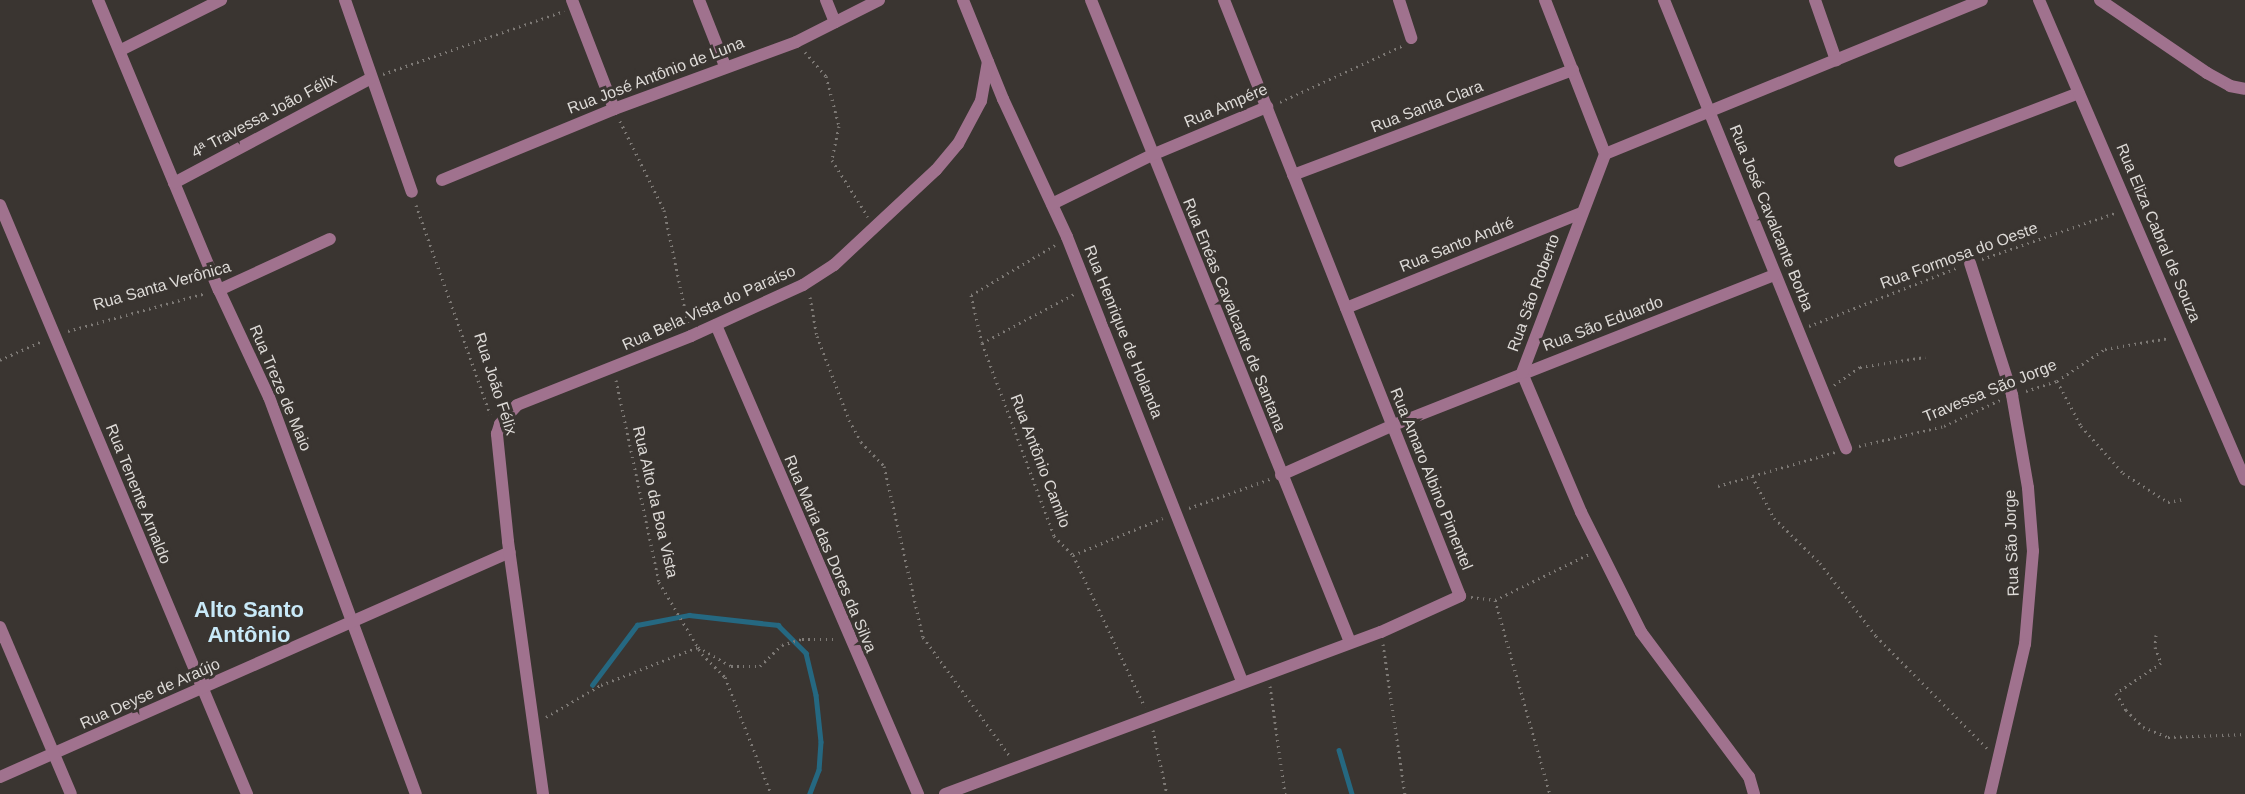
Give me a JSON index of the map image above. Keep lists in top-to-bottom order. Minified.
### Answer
{"streets":{"street":["Rua José Antônio de Luna","Rua Ampére","Rua Santa Clara","4ª Travessa João Félix","Rua José Cavalcante Borba","Rua Eliza Cabral de Souza","Rua Santo André","Rua Santa Verônica","Rua São Roberto","Rua Bela Vista do Paraíso","Rua Enéas Cavalcante de Santana","Rua São Eduardo","Rua Henrique de Holanda","Rua João Félix","Rua Treze de Maio","Rua Amaro Albino Pimentel","Rua Tenente Arnaldo","Rua São Jorge","Rua Maria das Dores da Silva","Rua Deyse de Araújo"],"path":["Rua Formosa do Oeste","Travessa São Jorge","Rua Antônio Camilo","Rua Alto da Boa Vista"]},"crossings":[["Rua Ampére","Rua Enéas Cavalcante de Santana"],["Rua Ampére","Rua Henrique de Holanda"],["Rua Ampére","Rua Amaro Albino Pimentel"],["Rua Santa Clara","Rua Amaro Albino Pimentel"],["4ª Travessa João Félix","Rua Treze de Maio"],["Rua José Cavalcante Borba","Rua Formosa do Oeste"],["Rua José Cavalcante Borba","Rua São Eduardo"],["Rua José Cavalcante Borba","Travessa São Jorge"],["Rua Eliza Cabral de Souza","Rua Formosa do Oeste"],["Rua Santo André","Rua São Roberto"],["Rua Santo André","Rua Amaro Albino Pimentel"],["Rua Formosa do Oeste","Rua São Jorge"],["Rua Santa Verônica","Rua Treze de Maio"],["Rua Santa Verônica","Rua Tenente Arnaldo"],["Rua São Roberto","Rua São Eduardo"],["Rua Bela Vista do Paraíso","Rua Henrique de Holanda"],["Rua Bela Vista do Paraíso","Rua João Félix"],["Rua Bela Vista do Paraíso","Rua Alto da Boa Vista"],["Rua Bela Vista do Paraíso","Rua Maria das Dores da Silva"],["Rua Enéas Cavalcante de Santana","Rua São Eduardo"],["Rua Enéas Cavalcante de Santana","Rua Amaro Albino Pimentel"],["Rua São Eduardo","Rua Amaro Albino Pimentel"],["Rua Henrique de Holanda","Rua Antônio Camilo"],["Rua Henrique de Holanda","Rua Amaro Albino Pimentel"],["Rua João Félix","Rua Deyse de Araújo"],["Rua Treze de Maio","Rua Deyse de Araújo"],["Travessa São Jorge","Rua São Jorge"],["Rua Antônio Camilo","Rua Amaro Albino Pimentel"],["Rua Tenente Arnaldo","Rua Deyse de Araújo"]],"districts":["Alto Santo Antônio"]}
